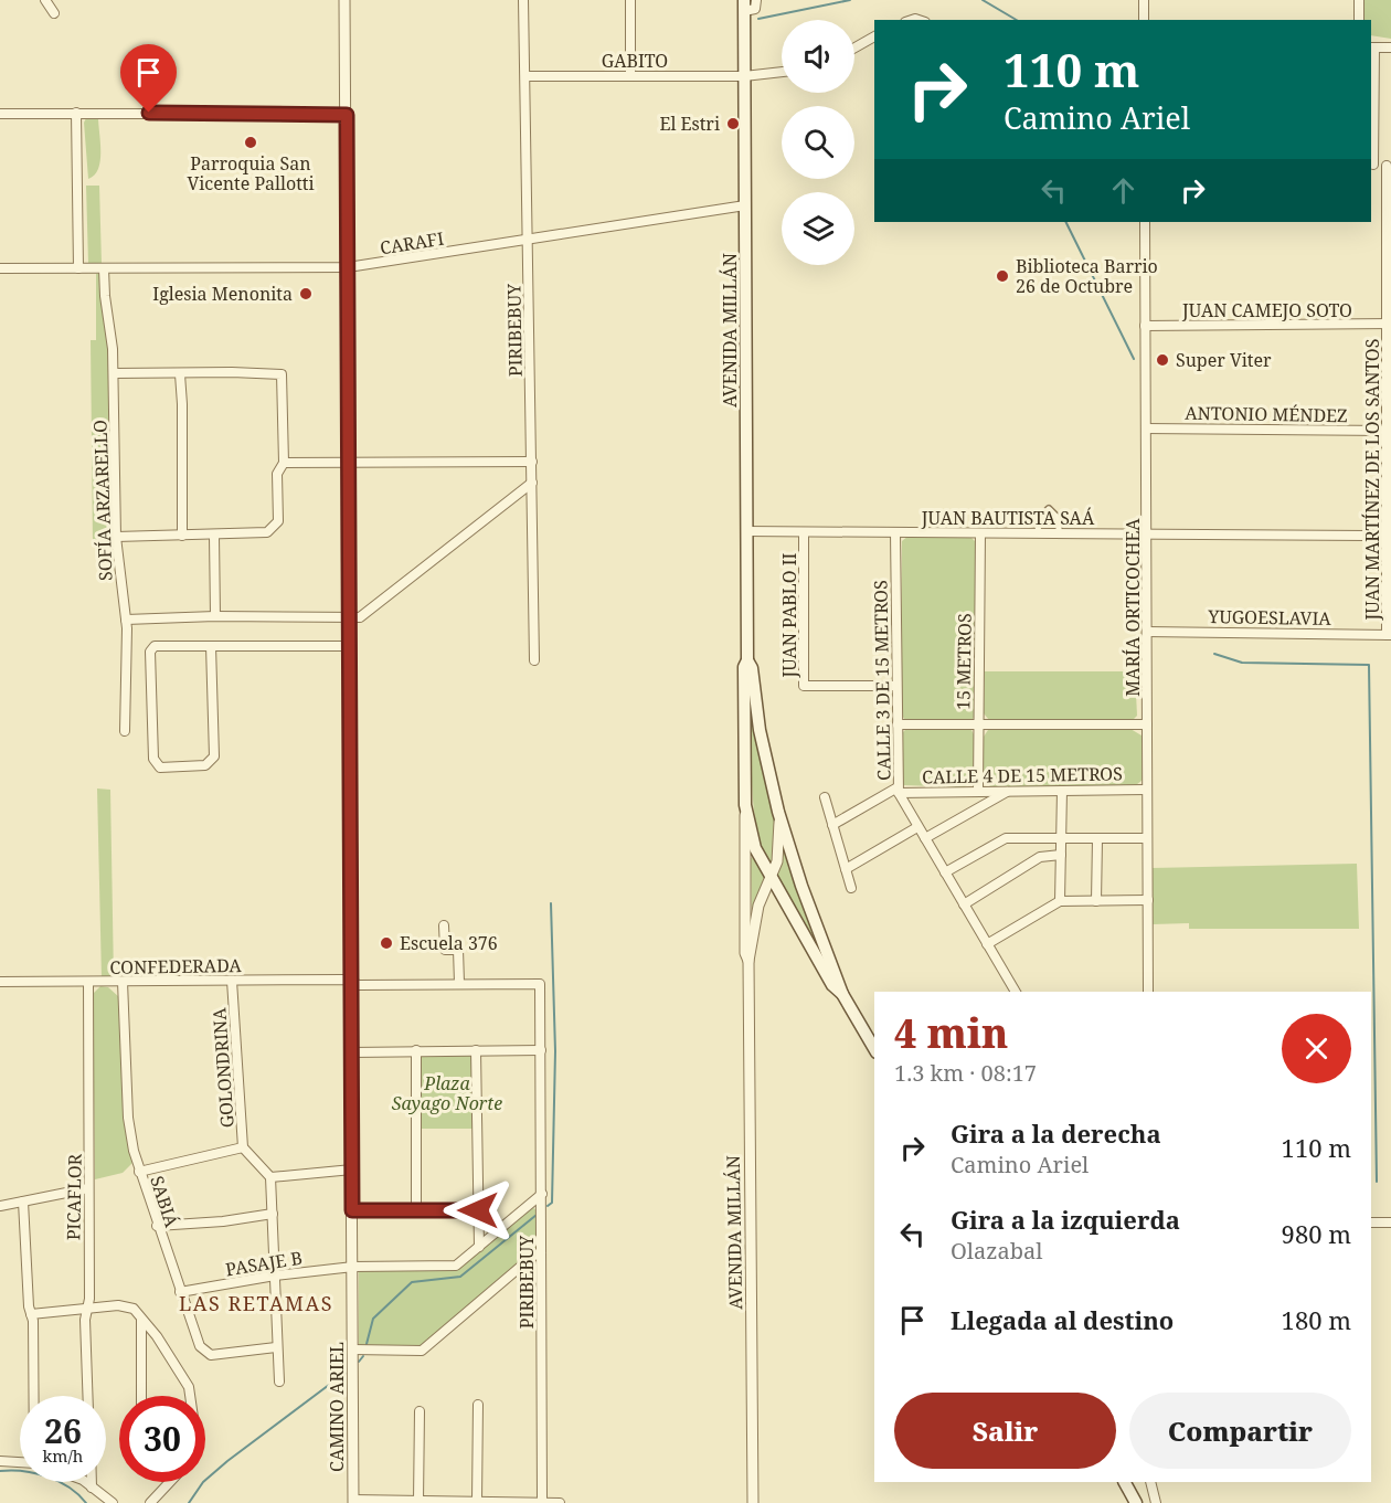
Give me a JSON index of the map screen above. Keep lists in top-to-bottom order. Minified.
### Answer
{"streets":{"main road":["AVENIDA MILLÁN"],"street":["GABITO","CARAFI","JUAN CAMEJO SOTO","PIRIBEBUY","ANTONIO MÉNDEZ","JUAN MARTÍNEZ DE LOS SANTOS","SOFÍA ARZARELLO","JUAN BAUTISTA SAÁ","MARÍA ORTICOCHEA","JUAN PABLO II","YUGOESLAVIA","15 METROS","CALLE 3 DE 15 METROS","CALLE 4 DE 15 METROS","CONFEDERADA","GOLONDRINA","PICAFLOR","SABIÁ","PASAJE B","CAMINO ARIEL"]},"crossings":[["GABITO","PIRIBEBUY"],["GABITO","AVENIDA MILLÁN"],["CARAFI","PIRIBEBUY"],["CARAFI","AVENIDA MILLÁN"],["CARAFI","SOFÍA ARZARELLO"],["CARAFI","CAMINO ARIEL"],["JUAN CAMEJO SOTO","JUAN MARTÍNEZ DE LOS SANTOS"],["JUAN CAMEJO SOTO","MARÍA ORTICOCHEA"],["PIRIBEBUY","CONFEDERADA"],["PIRIBEBUY","PASAJE B"],["AVENIDA MILLÁN","JUAN BAUTISTA SAÁ"],["ANTONIO MÉNDEZ","JUAN MARTÍNEZ DE LOS SANTOS"],["ANTONIO MÉNDEZ","MARÍA ORTICOCHEA"],["JUAN MARTÍNEZ DE LOS SANTOS","JUAN BAUTISTA SAÁ"],["JUAN MARTÍNEZ DE LOS SANTOS","YUGOESLAVIA"],["JUAN BAUTISTA SAÁ","MARÍA ORTICOCHEA"],["JUAN BAUTISTA SAÁ","JUAN PABLO II"],["JUAN BAUTISTA SAÁ","15 METROS"],["JUAN BAUTISTA SAÁ","CALLE 3 DE 15 METROS"],["MARÍA ORTICOCHEA","YUGOESLAVIA"],["MARÍA ORTICOCHEA","CALLE 4 DE 15 METROS"],["JUAN PABLO II","CALLE 3 DE 15 METROS"],["15 METROS","CALLE 4 DE 15 METROS"],["CALLE 3 DE 15 METROS","CALLE 4 DE 15 METROS"],["CONFEDERADA","GOLONDRINA"],["CONFEDERADA","PICAFLOR"],["CONFEDERADA","SABIÁ"],["CONFEDERADA","CAMINO ARIEL"],["SABIÁ","PASAJE B"],["PASAJE B","CAMINO ARIEL"]],"districts":["LAS RETAMAS"],"parks":["Plaza Sayago Norte"],"places":["El Estri","Parroquia San Vicente Pallotti","Biblioteca Barrio 26 de Octubre","Iglesia Menonita","Super Viter","Escuela 376"],"page":{"turn":["110 m","Camino Ariel"],"heading":["4 min","1.3 km · 08:17"],"list":[{"name":"Gira a la derecha","note":"Camino Ariel","value":"110 m"},{"name":"Gira a la izquierda","note":"Olazabal","value":"980 m"},{"name":"Llegada al destino","value":"180 m"}],"buttons":["Salir","Compartir"],"speed":"26 km/h","limit":"30"}}
